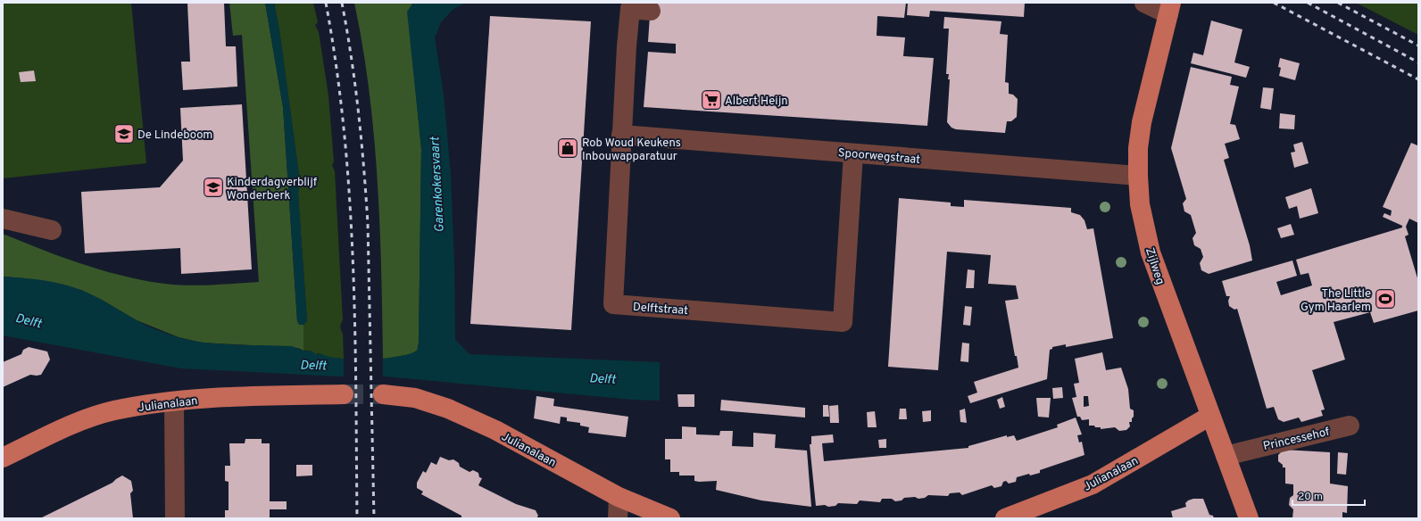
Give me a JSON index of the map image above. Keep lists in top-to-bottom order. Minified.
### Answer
{"streets":{"main road":["Zijlweg","Julianalaan"],"street":["Spoorwegstraat","Delftstraat","Princessehof"]},"crossings":[["Spoorwegstraat","Zijlweg"],["Spoorwegstraat","Delftstraat"],["Zijlweg","Julianalaan"],["Zijlweg","Princessehof"]],"water":["Garenkokersvaart","Delft"],"places":{"supermarket":["Albert Heijn"],"school or university":["De Lindeboom","Kinderdagverblijf Wonderberk"],"shop":["Rob Woud Keukens Inbouwapparatuur"],"sports":["The Little Gym Haarlem"]},"scale_bar":"20 m"}
